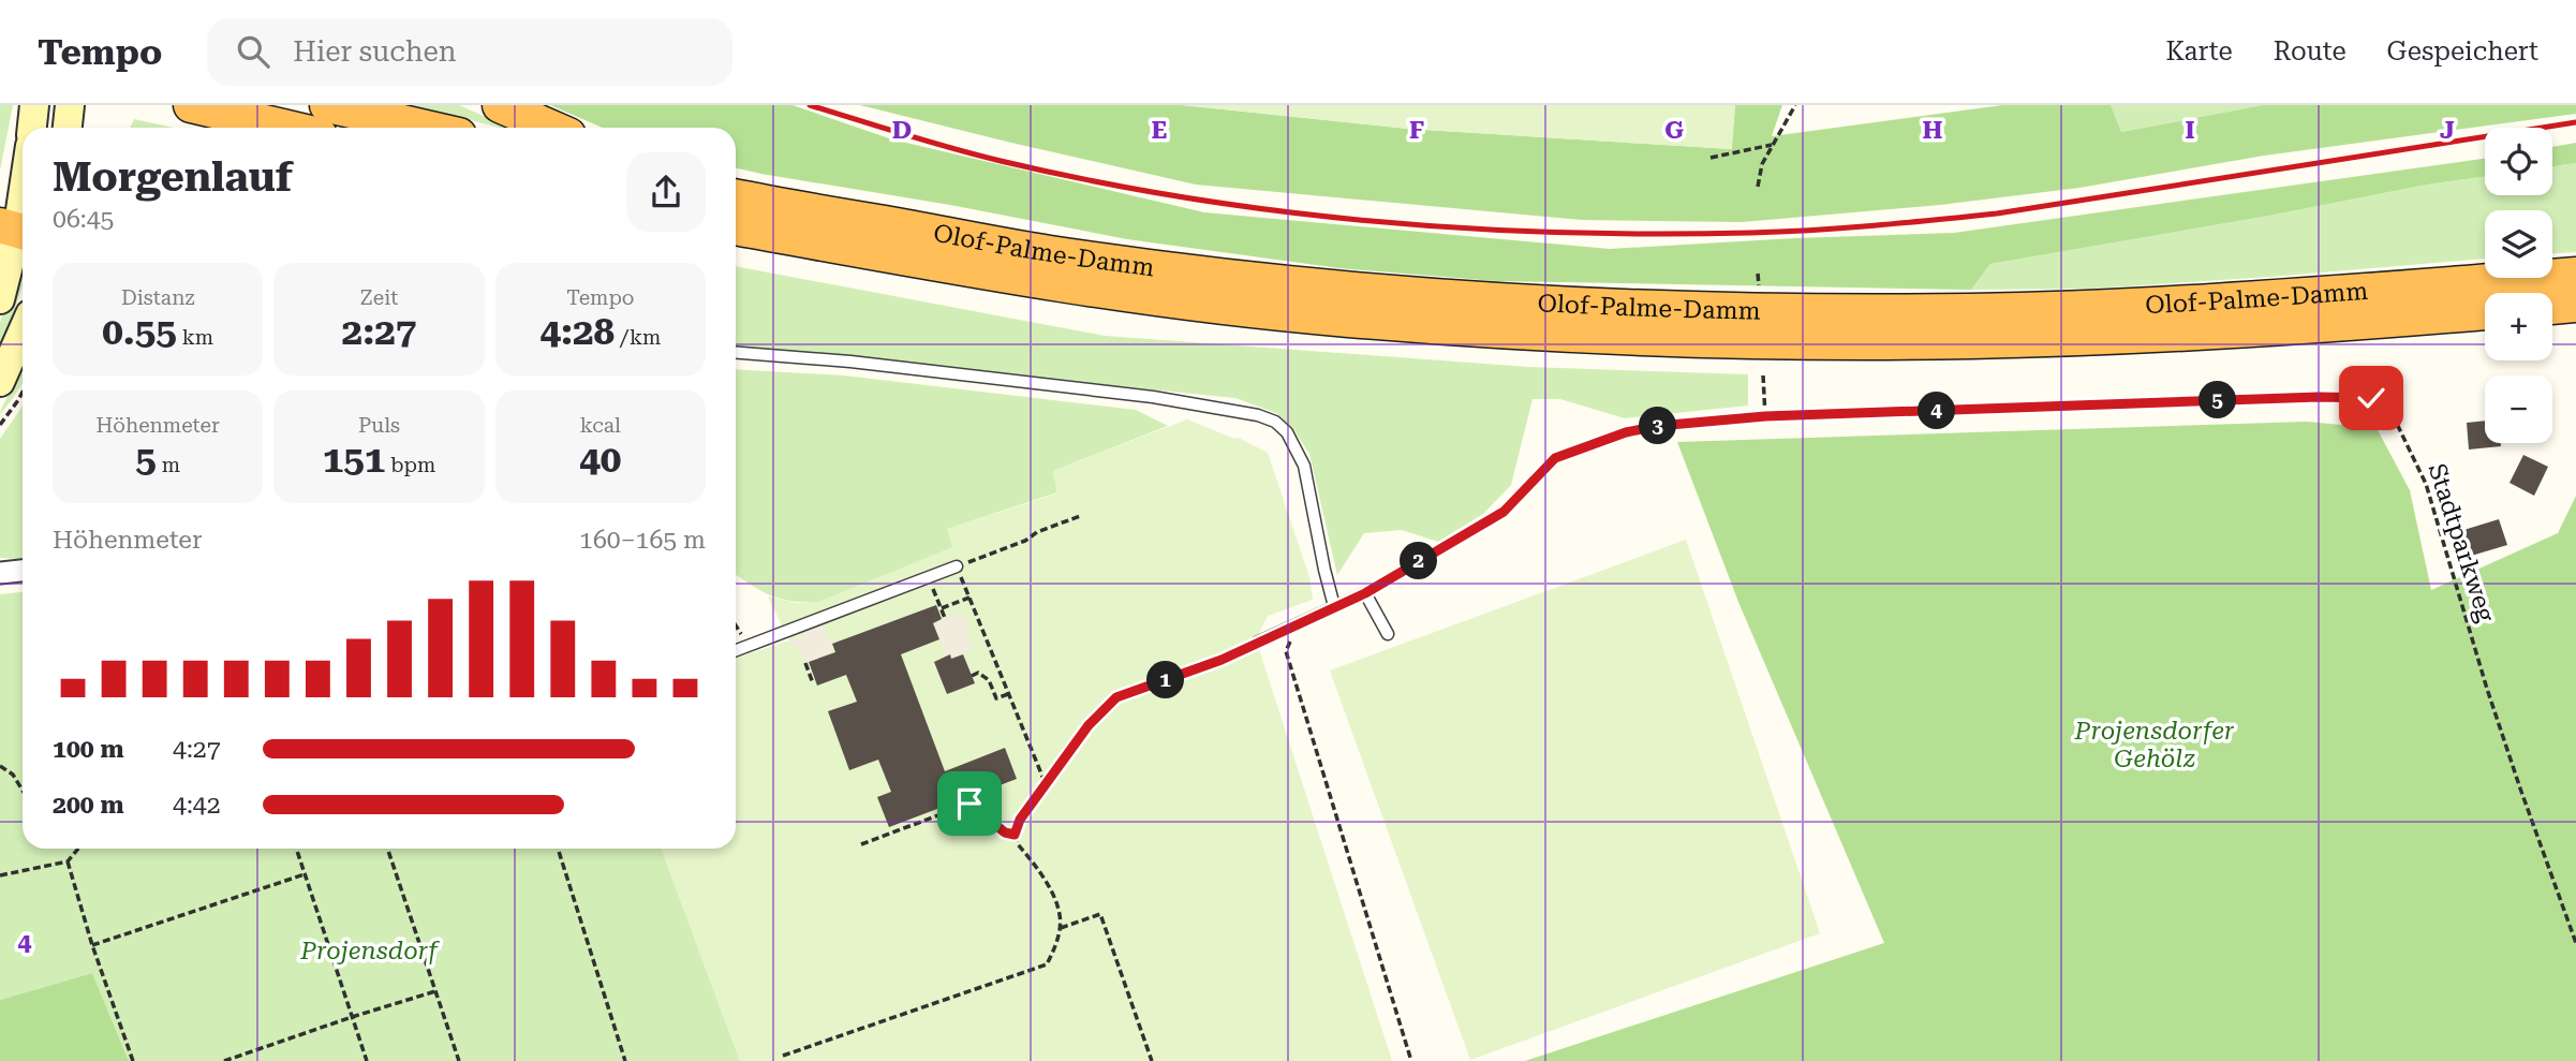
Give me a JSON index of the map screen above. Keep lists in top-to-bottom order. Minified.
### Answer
{"streets":{"highway":["Olof-Palme-Damm"],"path":["Stadtparkweg"]},"parks":["Projensdorfer Gehölz","Projensdorf"],"page":{"header":"Tempo","search":"Hier suchen","nav":["Karte","Route","Gespeichert"],"map_buttons":["+","−"],"heading":["Morgenlauf","06:45"],"stats":[["Distanz","0.55 km"],["Zeit","2:27"],["Tempo","4:28 /km"],["Höhenmeter","5 m"],["Puls","151 bpm"],["kcal","40"]],"pins":["5","4","3","2","1"],"chart":["Höhenmeter","160–165 m"],"list":[{"name":"100 m","note":"4:27"},{"name":"200 m","note":"4:42"}]},"grid":{"columns":["D","E","F","G","H","I","J"],"rows":["4"]}}
